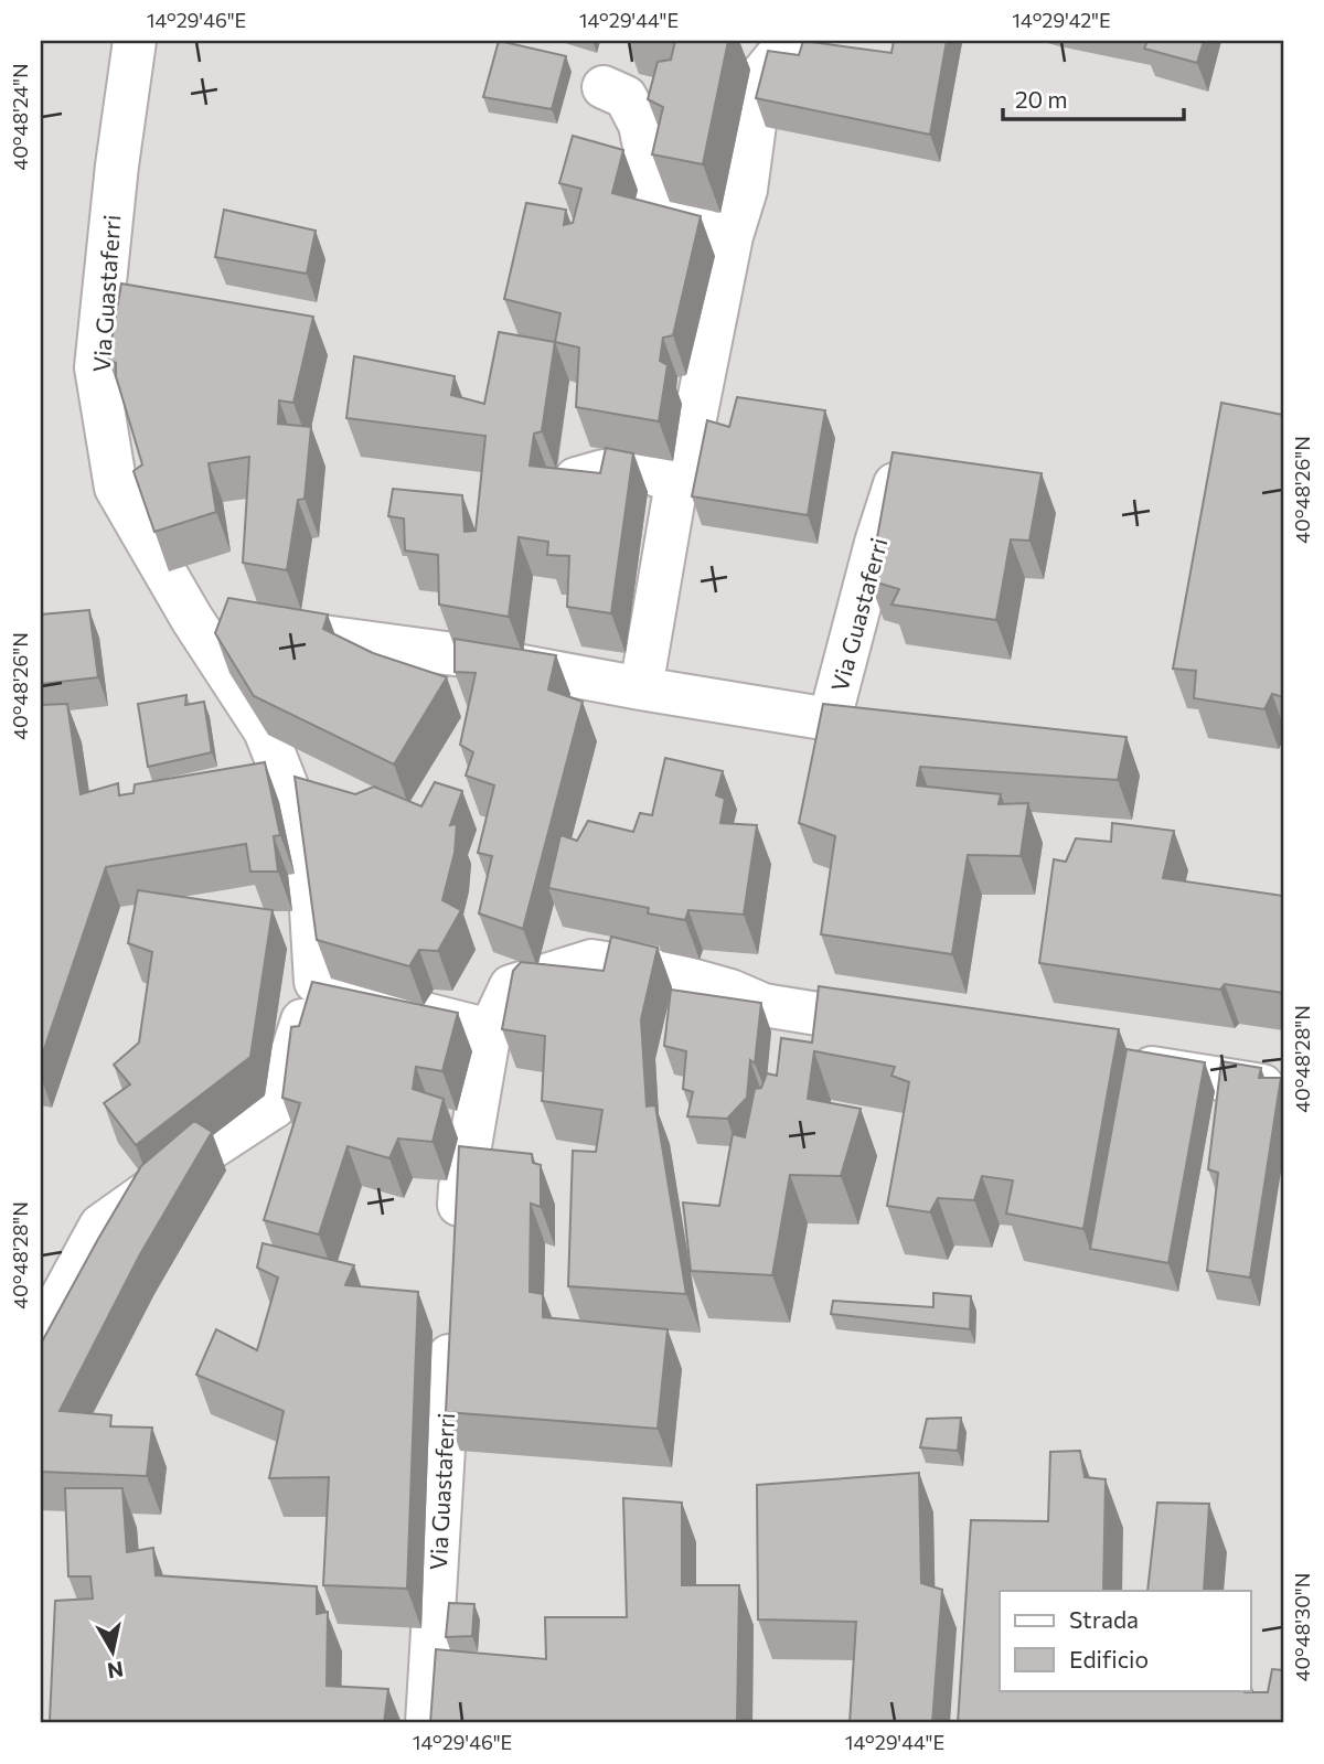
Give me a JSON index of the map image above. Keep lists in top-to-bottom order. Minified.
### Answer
{"streets":{"street":["Via Guastaferri"]},"legend":["Strada","Edificio"],"scale_bar":"20 m","north":"bottom","coordinates":["14°29'46\"E","14°29'44\"E","14°29'42\"E","40°48'24\"N","40°48'26\"N","40°48'28\"N","40°48'30\"N"]}
